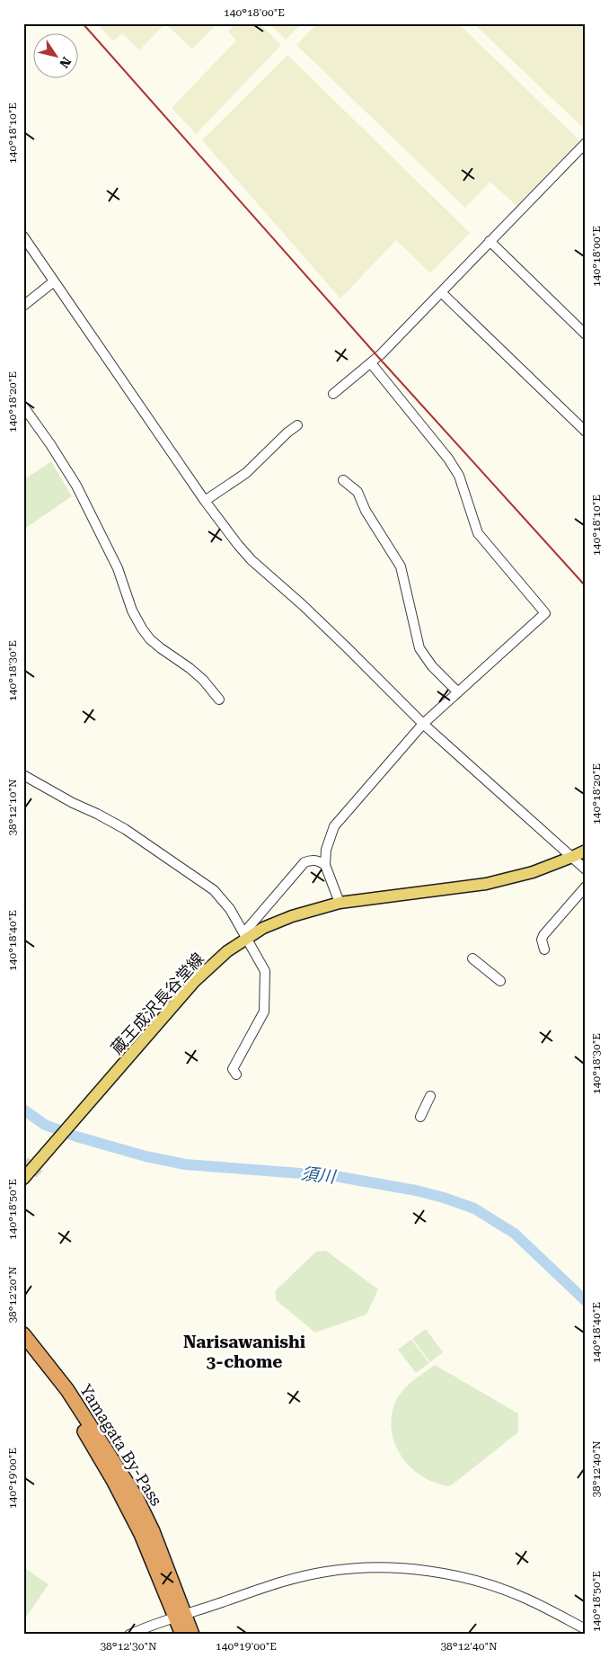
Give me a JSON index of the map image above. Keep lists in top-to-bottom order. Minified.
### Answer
{"streets":{"highway":["Yamagata By-Pass"],"main road":["蔵王成沢長谷堂線"]},"districts":["Narisawanishi 3-chome"],"water":["須川"],"north":"bottom right","coordinates":["140°18'00\"E","140°18'10\"E","140°18'20\"E","140°18'30\"E","38°12'10\"N","140°18'40\"E","140°18'50\"E","38°12'20\"N","38°12'40\"N","140°19'00\"E","38°12'30\"N"]}
